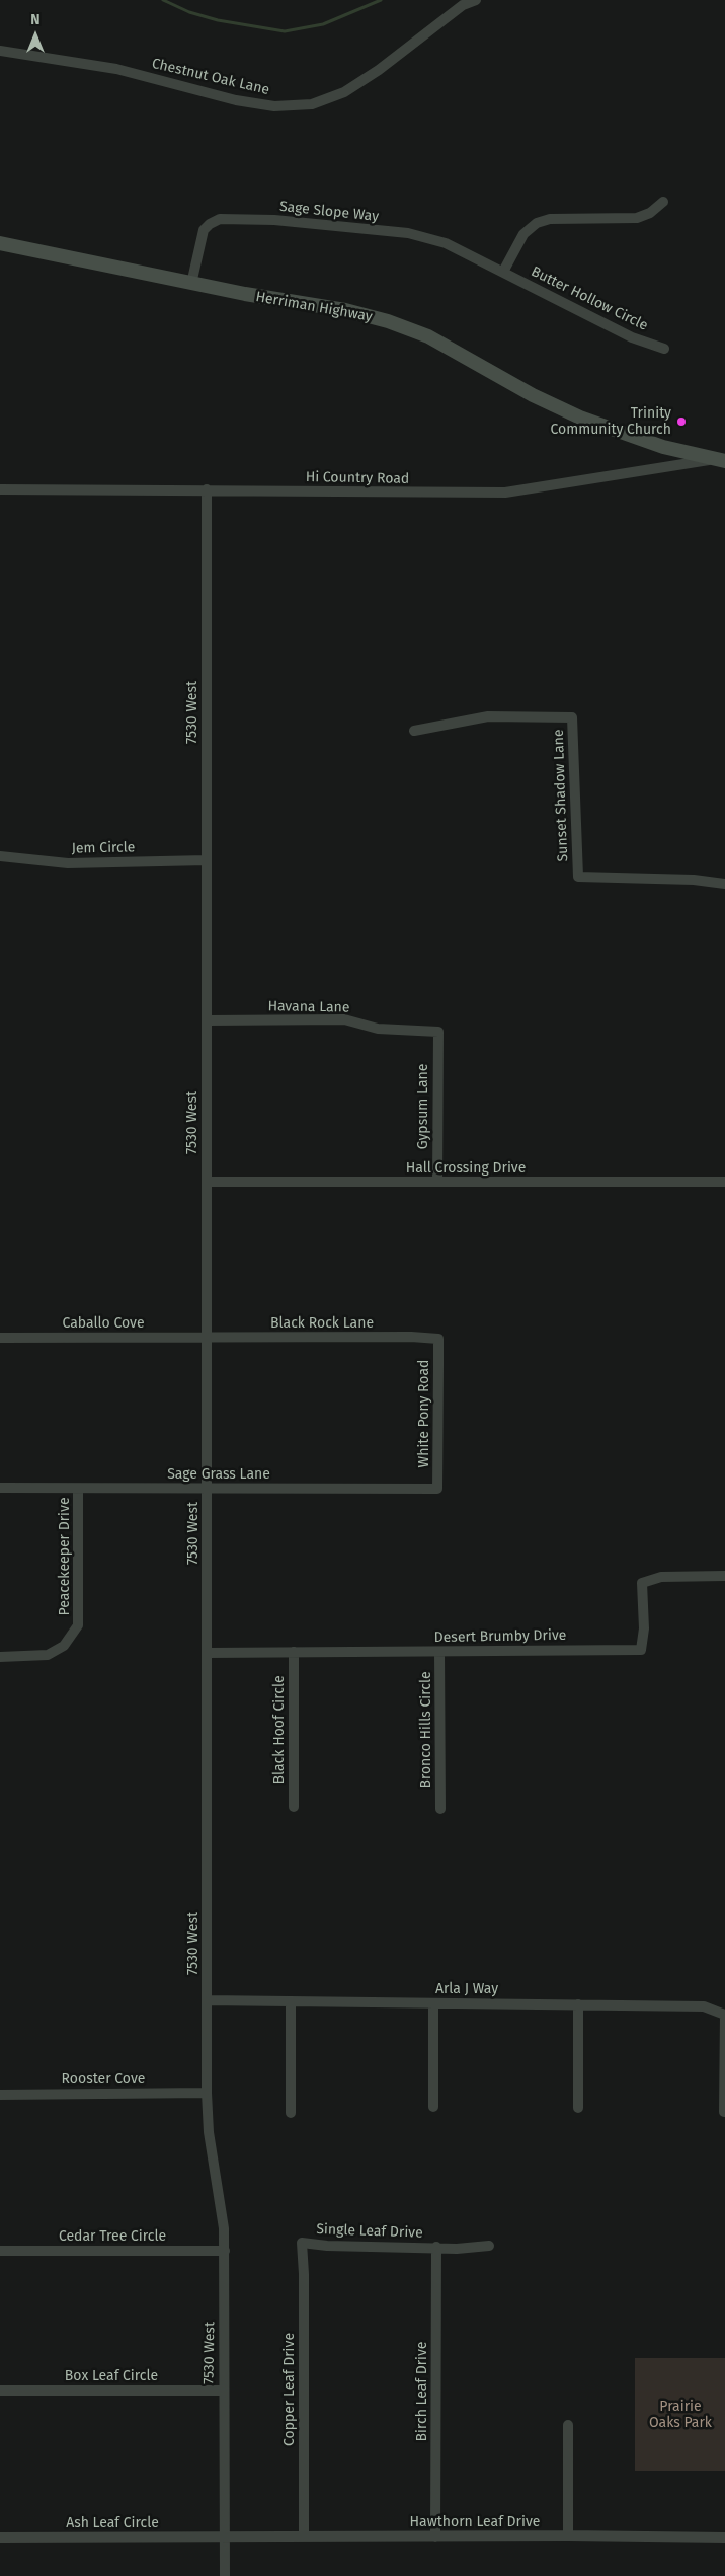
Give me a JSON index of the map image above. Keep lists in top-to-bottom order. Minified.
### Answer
{"streets":{"main road":["Herriman Highway"],"street":["Chestnut Oak Lane","Sage Slope Way","Butter Hollow Circle","Hi Country Road","7530 West","Sunset Shadow Lane","Jem Circle","Havana Lane","Gypsum Lane","Hall Crossing Drive","Caballo Cove","Black Rock Lane","White Pony Road","Sage Grass Lane","Peacekeeper Drive","Desert Brumby Drive","Black Hoof Circle","Bronco Hills Circle","Arla J Way","Rooster Cove","Single Leaf Drive","Cedar Tree Circle","Box Leaf Circle","Copper Leaf Drive","Birch Leaf Drive","Hawthorn Leaf Drive","Ash Leaf Circle"]},"crossings":[["Sage Slope Way","Butter Hollow Circle"],["Sage Slope Way","Herriman Highway"],["Herriman Highway","Hi Country Road"],["Hi Country Road","7530 West"],["7530 West","Jem Circle"],["7530 West","Havana Lane"],["7530 West","Hall Crossing Drive"],["7530 West","Caballo Cove"],["7530 West","Black Rock Lane"],["7530 West","Sage Grass Lane"],["7530 West","Desert Brumby Drive"],["7530 West","Arla J Way"],["7530 West","Rooster Cove"],["7530 West","Cedar Tree Circle"],["7530 West","Box Leaf Circle"],["7530 West","Hawthorn Leaf Drive"],["7530 West","Ash Leaf Circle"],["Havana Lane","Gypsum Lane"],["Gypsum Lane","Hall Crossing Drive"],["Caballo Cove","Black Rock Lane"],["Black Rock Lane","White Pony Road"],["White Pony Road","Sage Grass Lane"],["Sage Grass Lane","Peacekeeper Drive"],["Desert Brumby Drive","Black Hoof Circle"],["Desert Brumby Drive","Bronco Hills Circle"],["Single Leaf Drive","Copper Leaf Drive"],["Single Leaf Drive","Birch Leaf Drive"],["Copper Leaf Drive","Hawthorn Leaf Drive"],["Birch Leaf Drive","Hawthorn Leaf Drive"],["Hawthorn Leaf Drive","Ash Leaf Circle"]],"parks":["Prairie Oaks Park"],"places":["Trinity Community Church"],"north":"top"}
